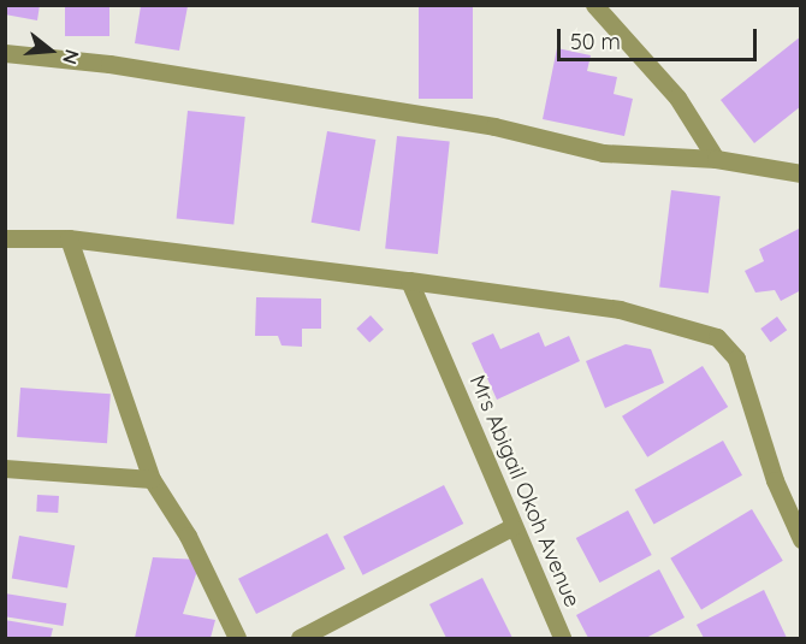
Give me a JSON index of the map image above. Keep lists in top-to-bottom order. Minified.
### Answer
{"streets":{"street":["Mrs Abigail Okoh Avenue"]},"scale_bar":"50 m","north":"right"}
